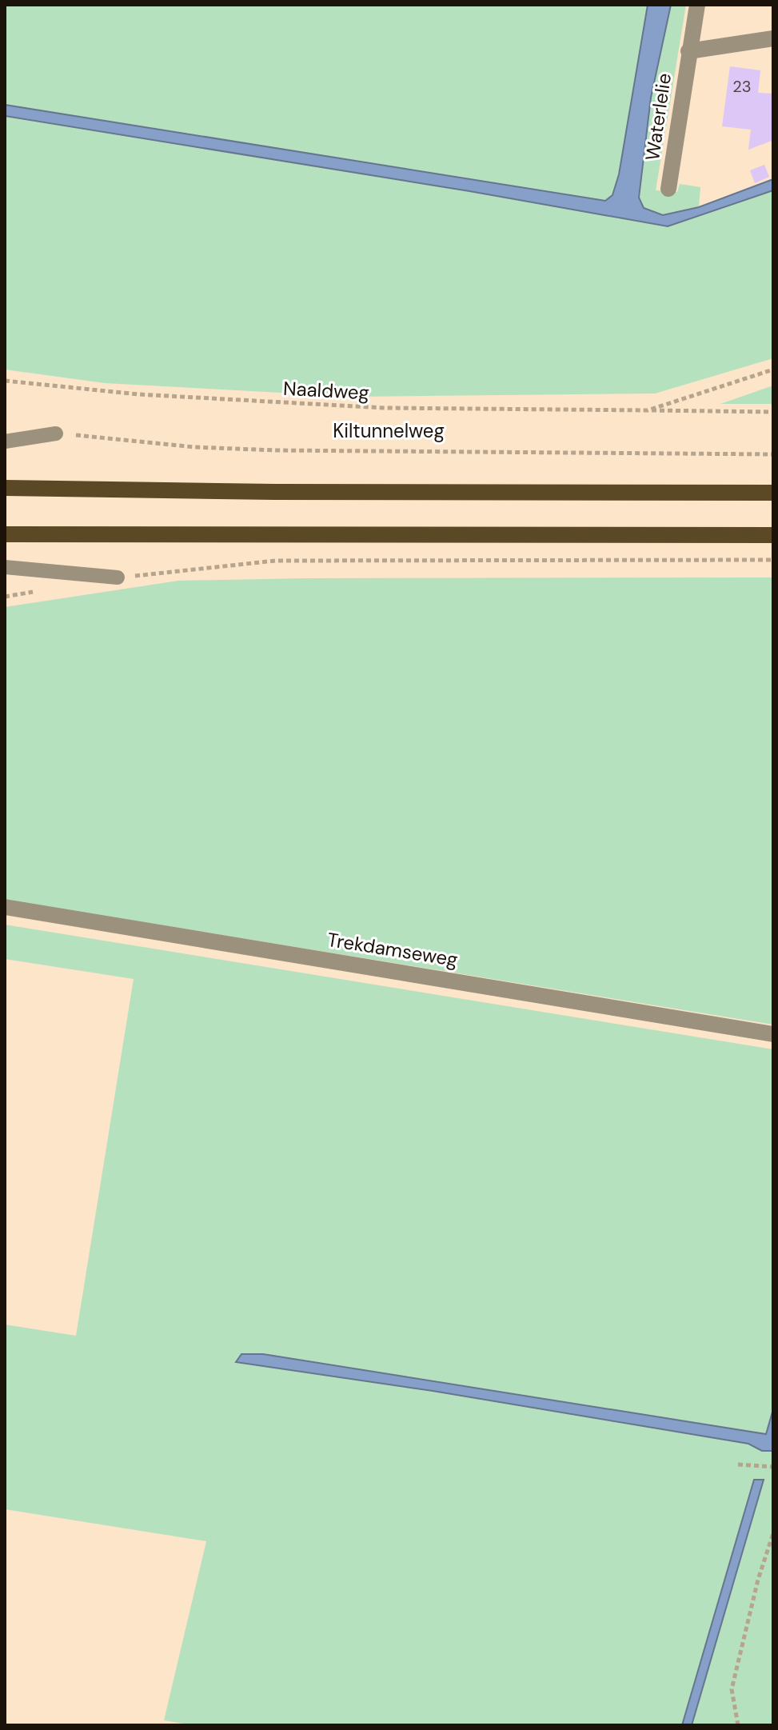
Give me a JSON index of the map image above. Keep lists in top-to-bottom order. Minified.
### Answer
{"streets":{"street":["Waterlelie","Trekdamseweg"],"path":["Naaldweg","Kiltunnelweg"]},"house_numbers":["23"]}
